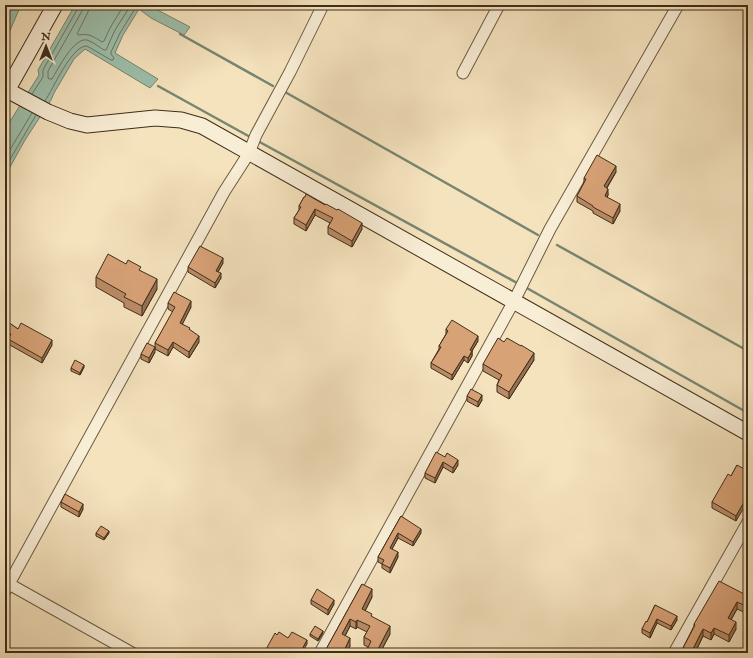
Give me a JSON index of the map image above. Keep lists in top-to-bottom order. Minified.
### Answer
{"north":"top"}
